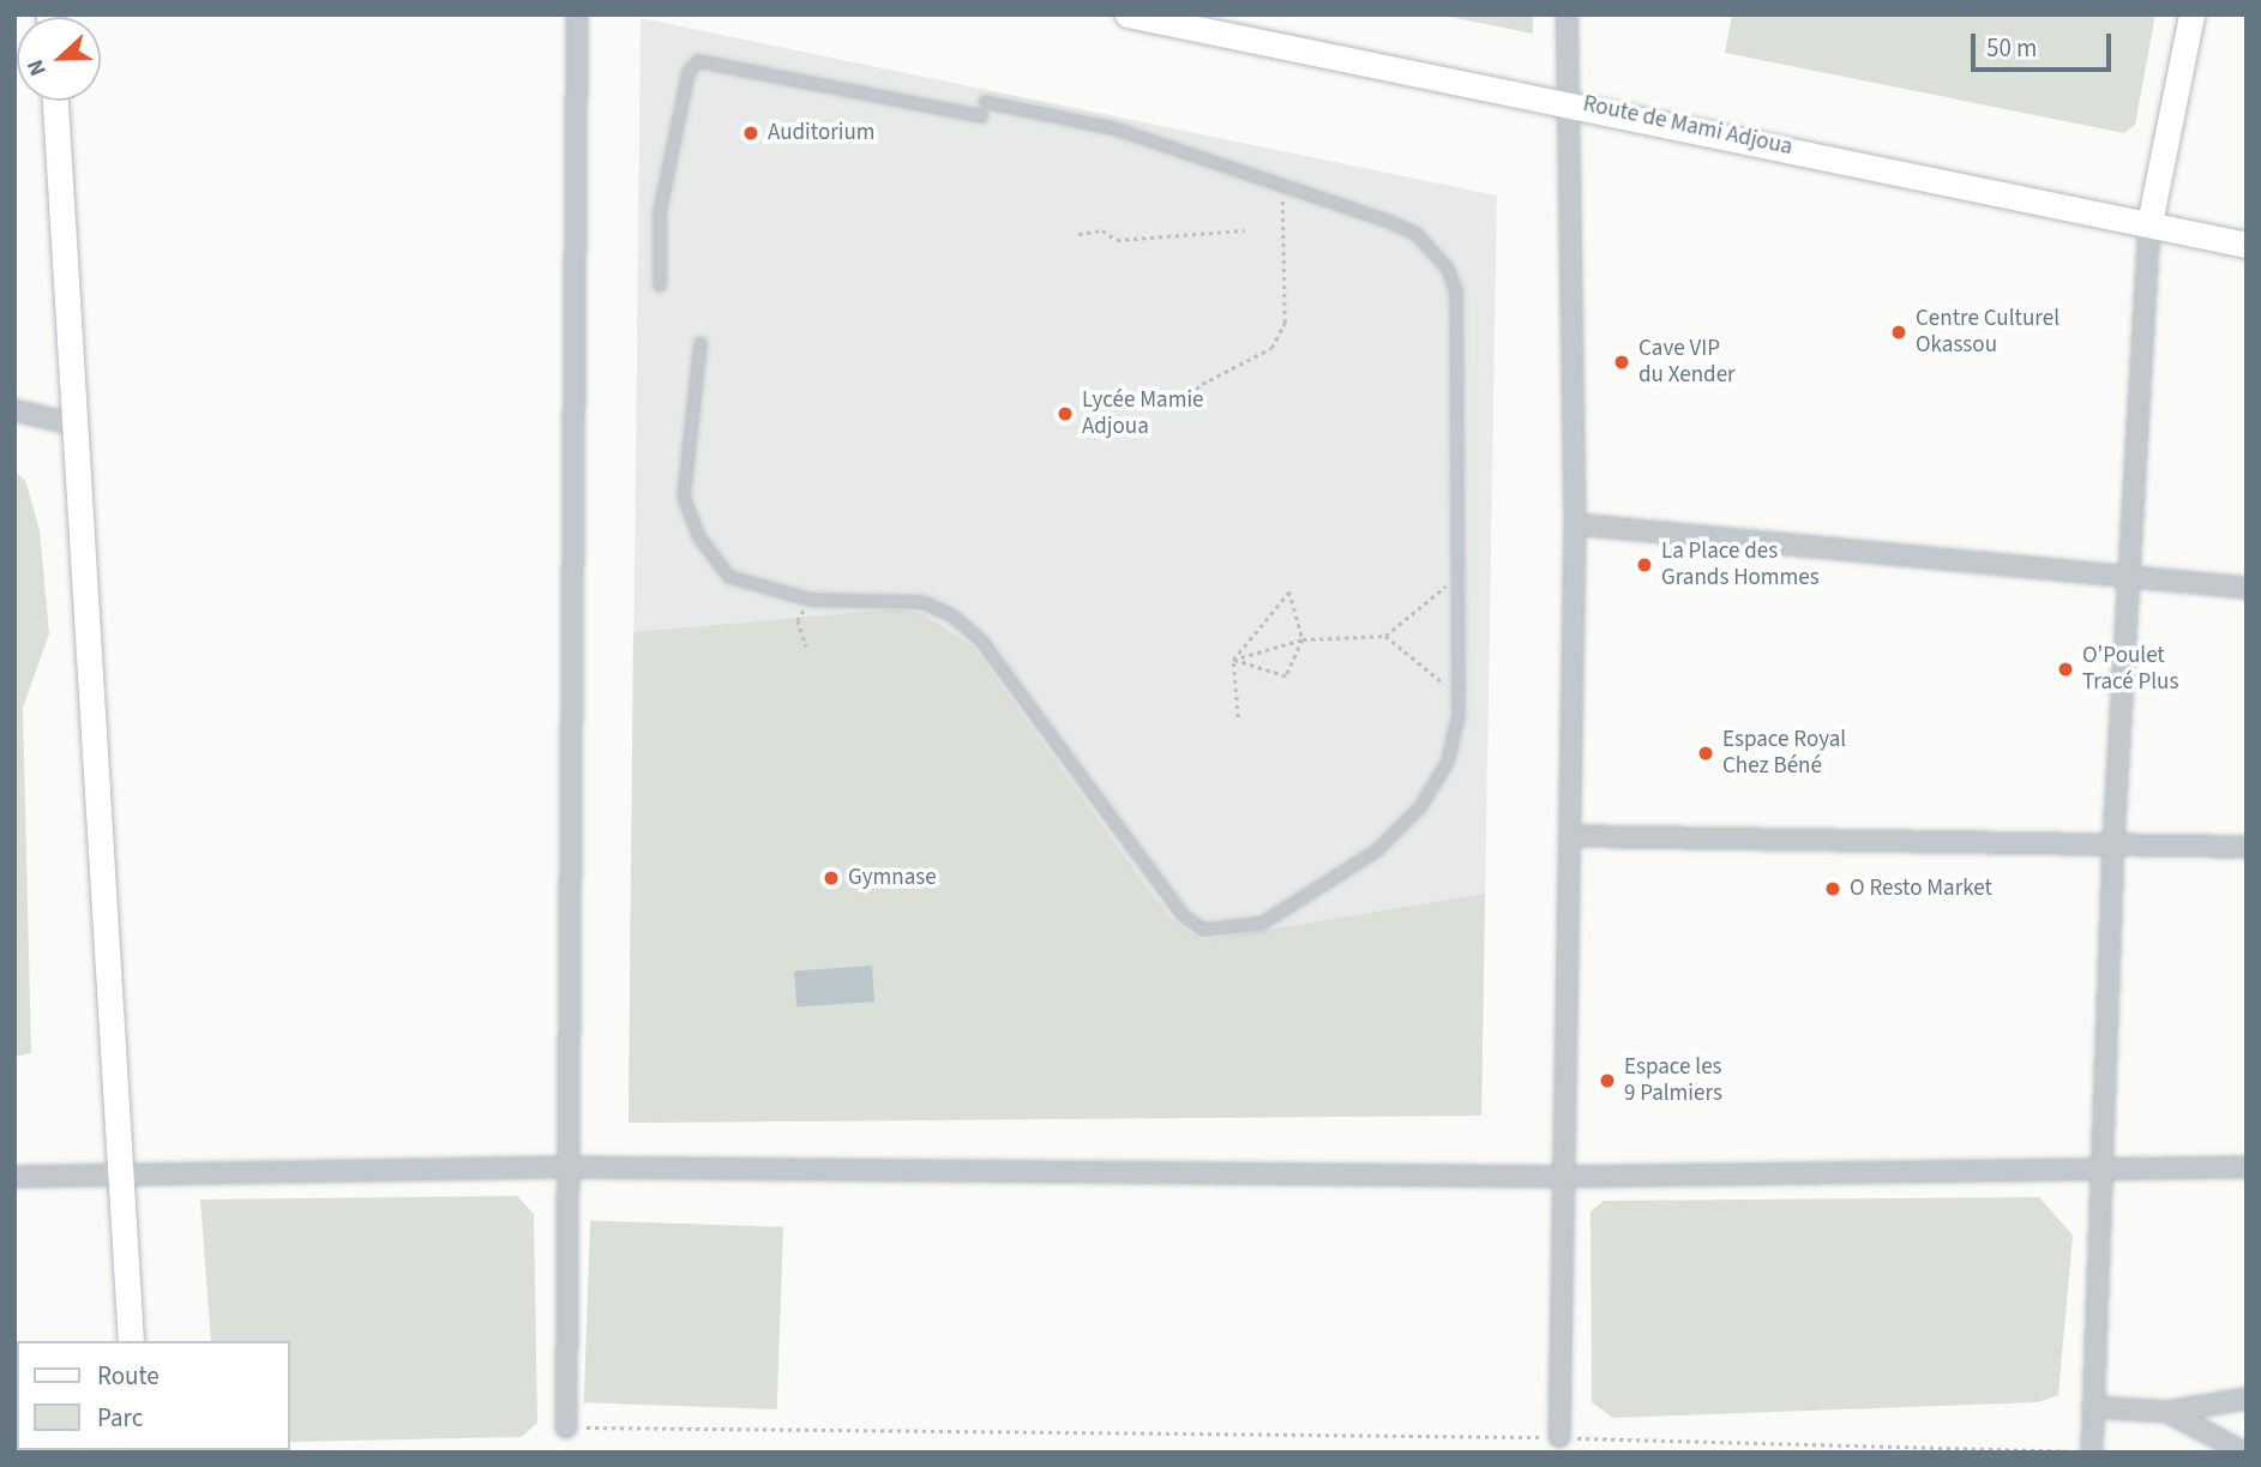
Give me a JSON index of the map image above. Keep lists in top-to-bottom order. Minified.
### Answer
{"streets":{"street":["Route de Mami Adjoua"]},"places":["Auditorium","Centre Culturel Okassou","Cave VIP du Xender","Lycée Mamie Adjoua","La Place des Grands Hommes","O'Poulet Tracé Plus","Espace Royal Chez Béné","Gymnase","O Resto Market","Espace les 9 Palmiers"],"legend":["Route","Parc"],"scale_bar":"50 m","north":"left"}
